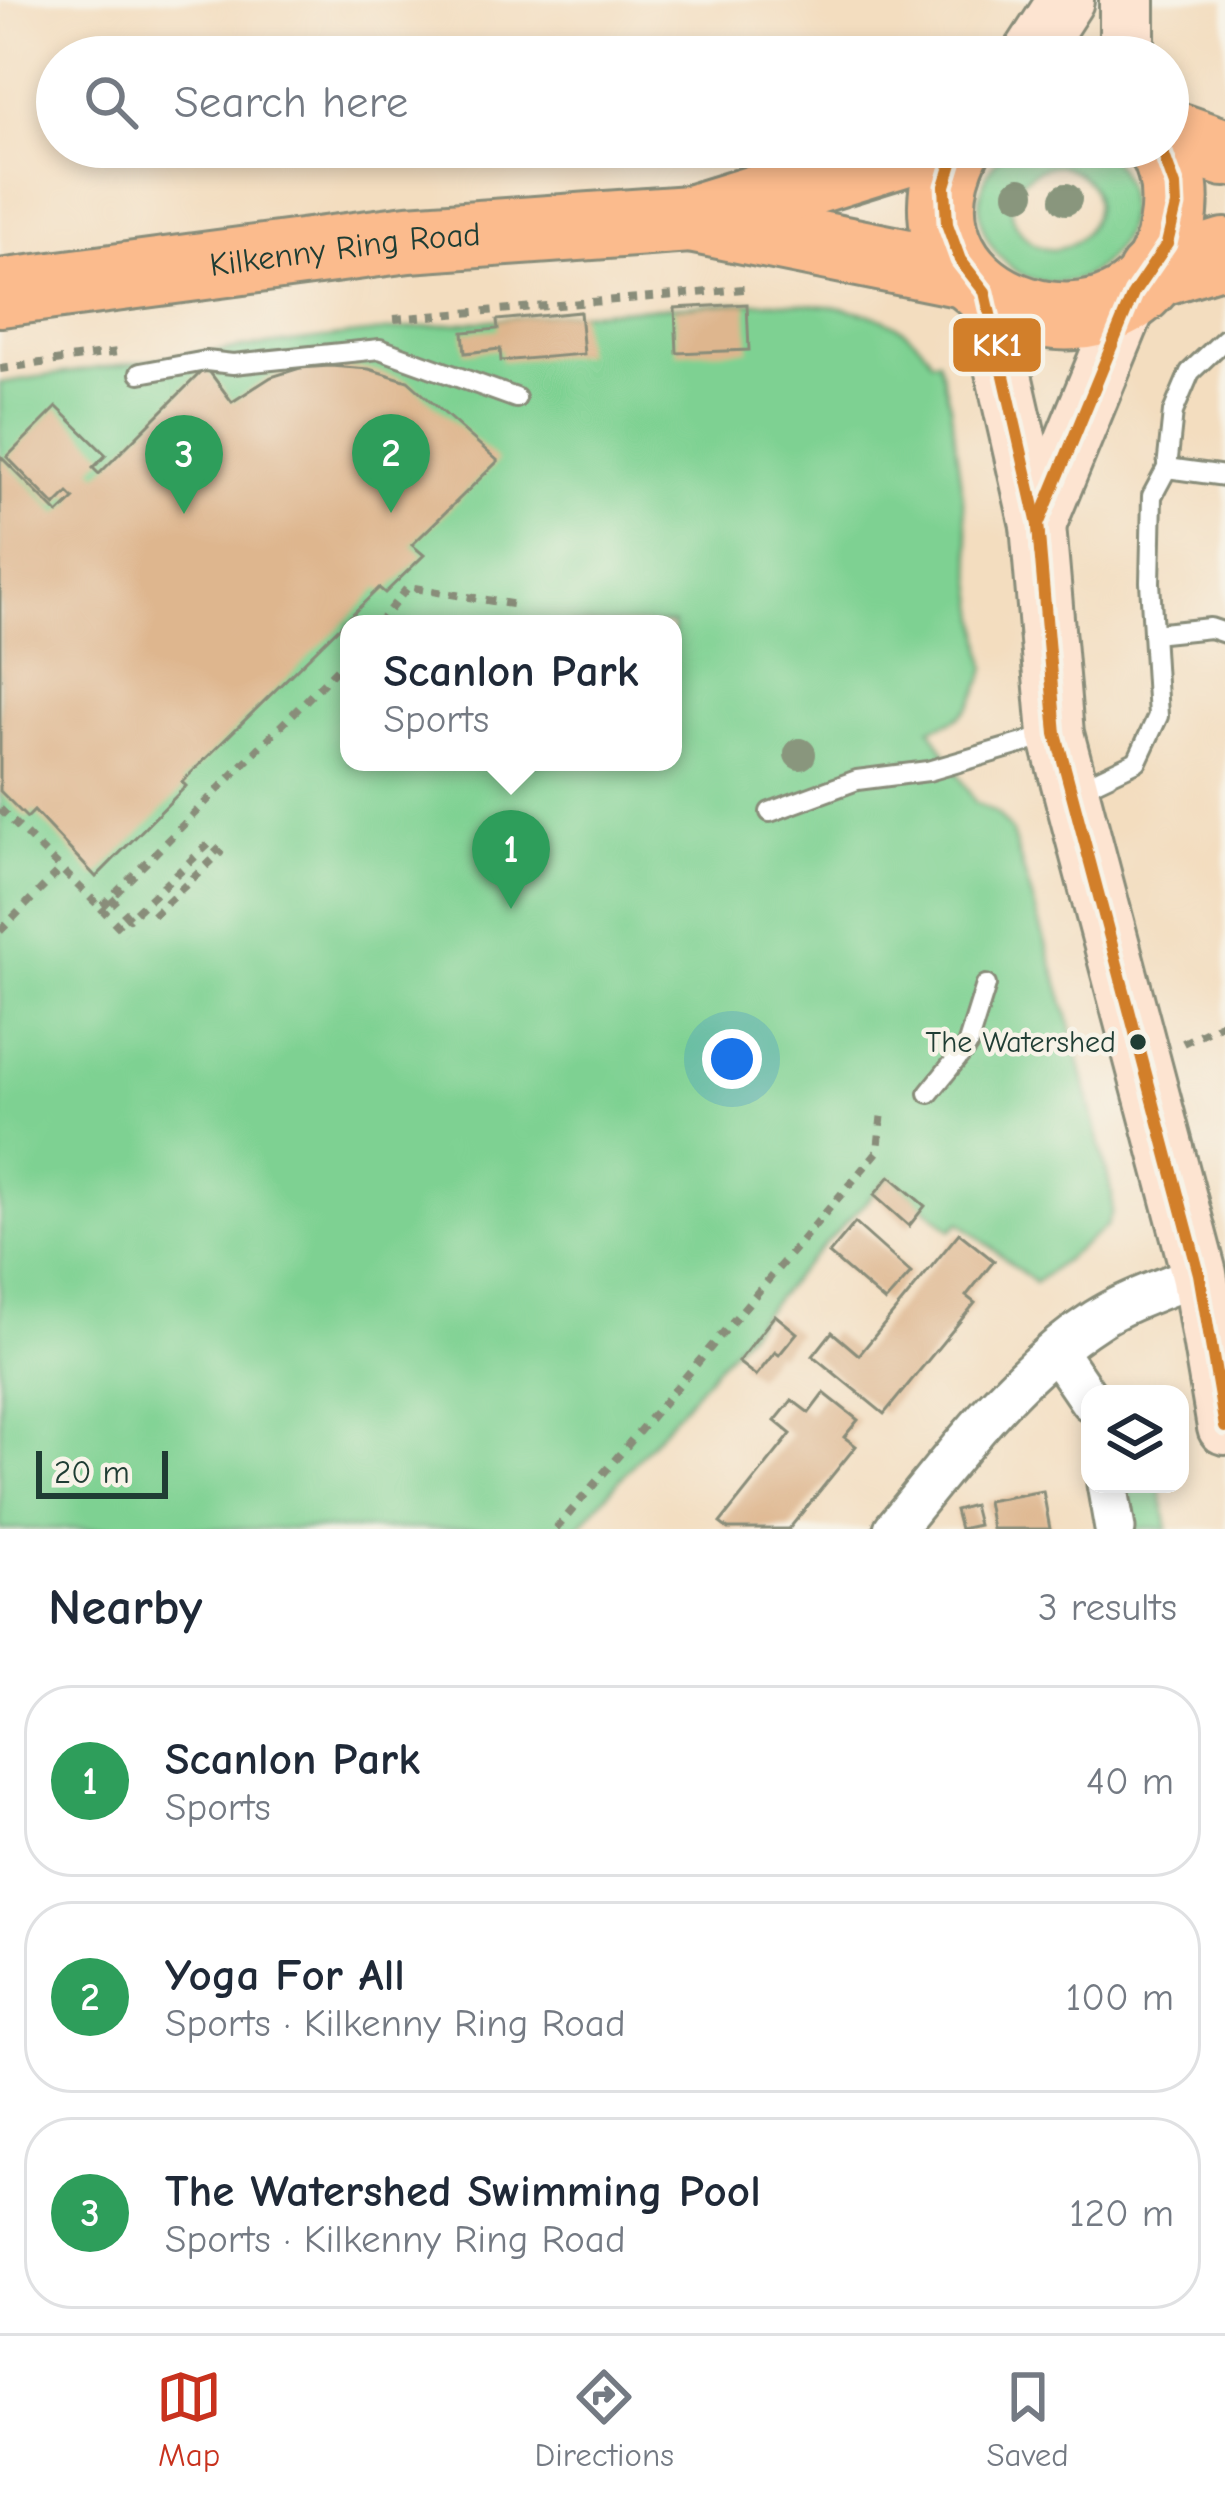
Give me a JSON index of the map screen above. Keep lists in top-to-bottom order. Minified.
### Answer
{"streets":{"highway":["Kilkenny Ring Road"]},"places":["The Watershed"],"lines":["transit line KK1"],"scale_bar":"20 m","page":{"search":"Search here","pins":["2","3","1"],"popup":["Scanlon Park","Sports"],"scale":"20 m","heading":["Nearby","3 results"],"list":[{"mark":"1","name":"Scanlon Park","note":"Sports","value":"40 m"},{"mark":"2","name":"Yoga For All","note":"Sports · Kilkenny Ring Road","value":"100 m"},{"mark":"3","name":"The Watershed Swimming Pool","note":"Sports · Kilkenny Ring Road","value":"120 m"}],"nav":["Map","Directions","Saved"]}}
